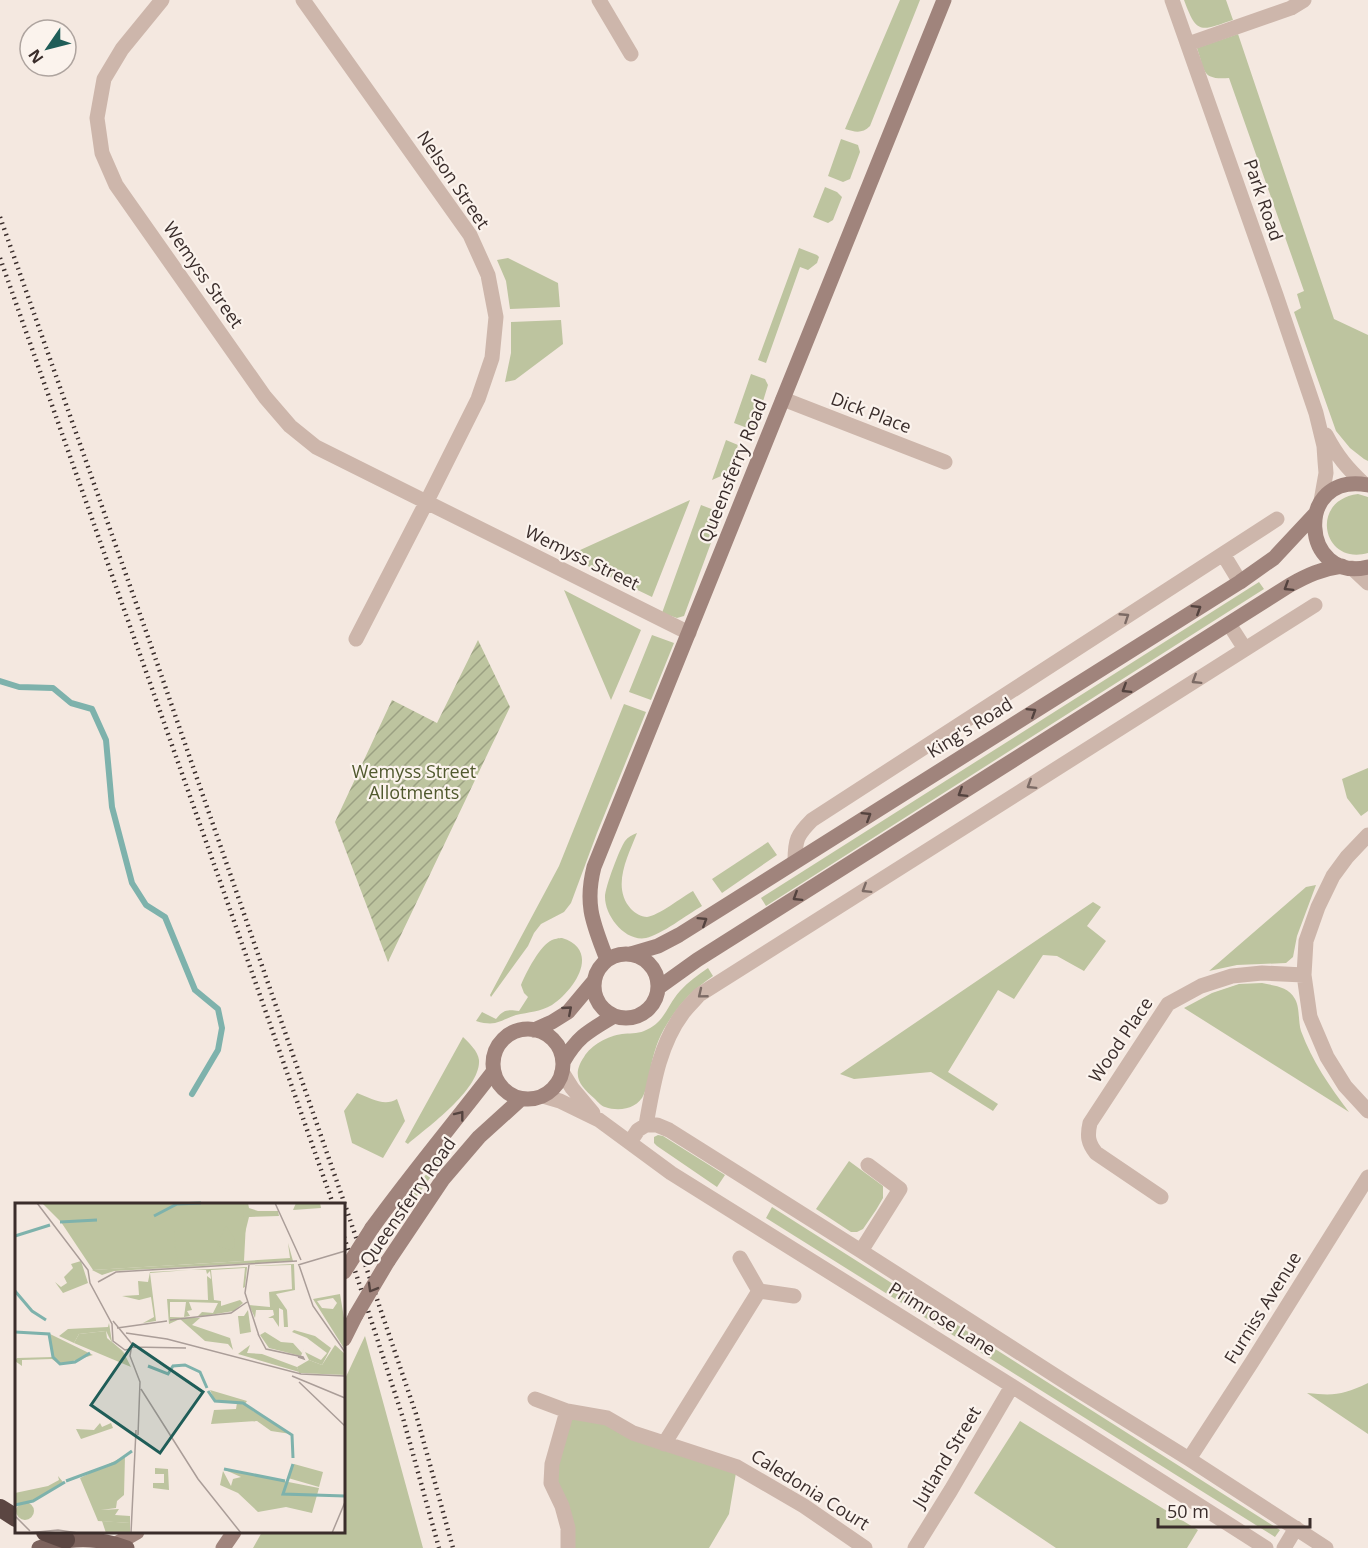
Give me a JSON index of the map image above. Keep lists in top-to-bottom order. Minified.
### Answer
{"streets":{"main road":["Queensferry Road","King's Road"],"street":["Nelson Street","Park Road","Wemyss Street","Dick Place","Wood Place","Furniss Avenue","Primrose Lane","Jutland Street","Caledonia Court"]},"crossings":[["Nelson Street","Wemyss Street"],["Park Road","King's Road"],["Wemyss Street","Queensferry Road"],["Dick Place","Queensferry Road"],["Queensferry Road","King's Road"],["Queensferry Road","Primrose Lane"],["Furniss Avenue","Primrose Lane"],["Primrose Lane","Jutland Street"]],"parks":["Wemyss Street Allotments"],"scale_bar":"50 m","north":"bottom left"}
